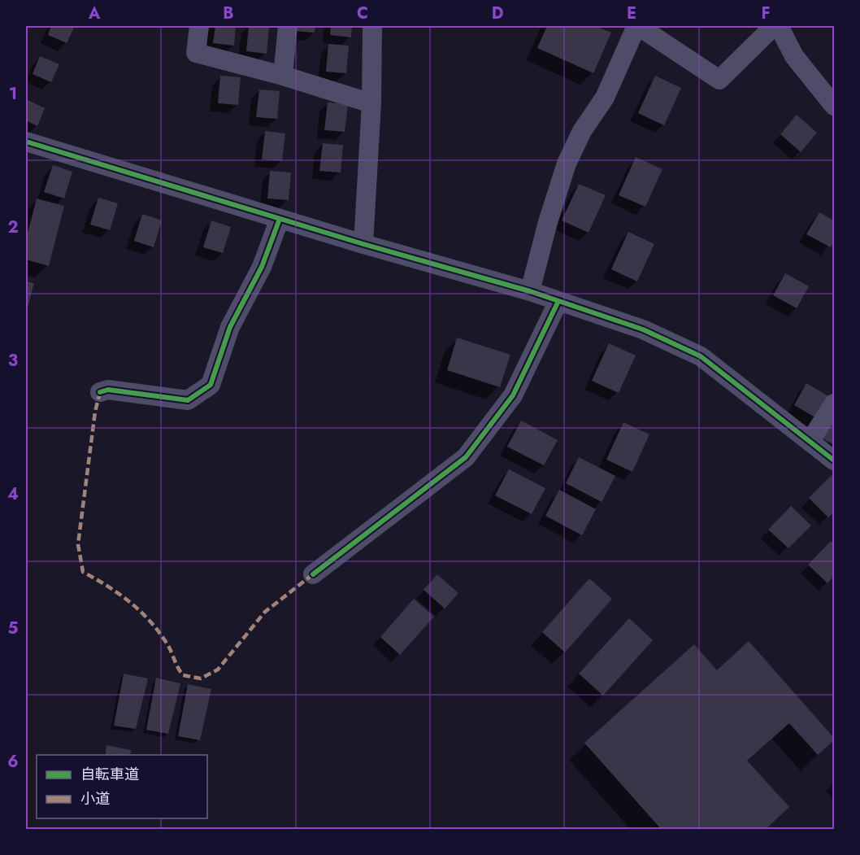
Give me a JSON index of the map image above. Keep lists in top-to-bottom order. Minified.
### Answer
{"legend":["自転車道","小道"],"grid":{"columns":["A","B","C","D","E","F"],"rows":["1","2","3","4","5","6"]}}
